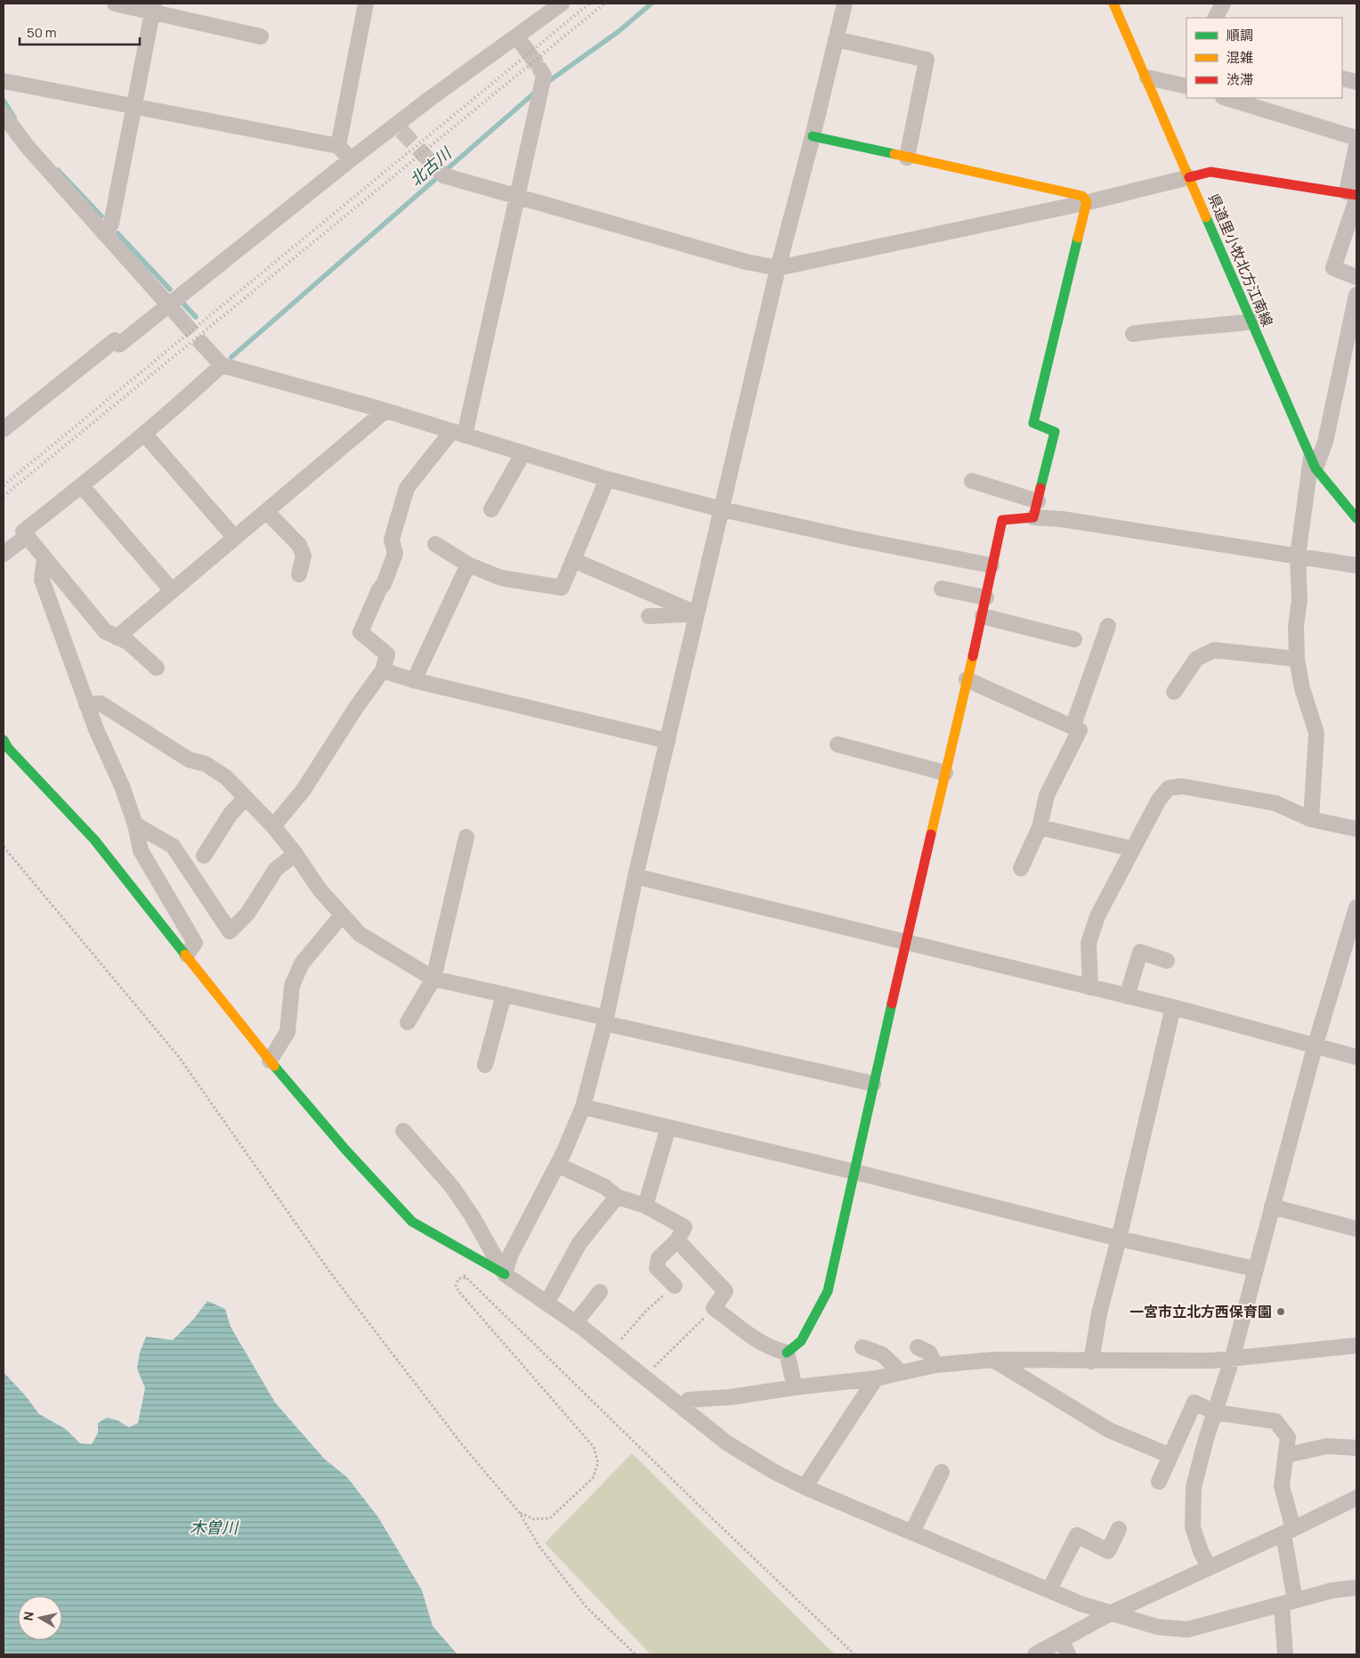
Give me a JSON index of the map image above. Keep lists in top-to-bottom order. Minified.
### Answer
{"streets":{"street":["県道里小牧北方江南線"]},"water":["北古川","木曽川"],"places":["一宮市立北方西保育園"],"legend":["順調","混雑","渋滞"],"scale_bar":"50 m","north":"left"}
